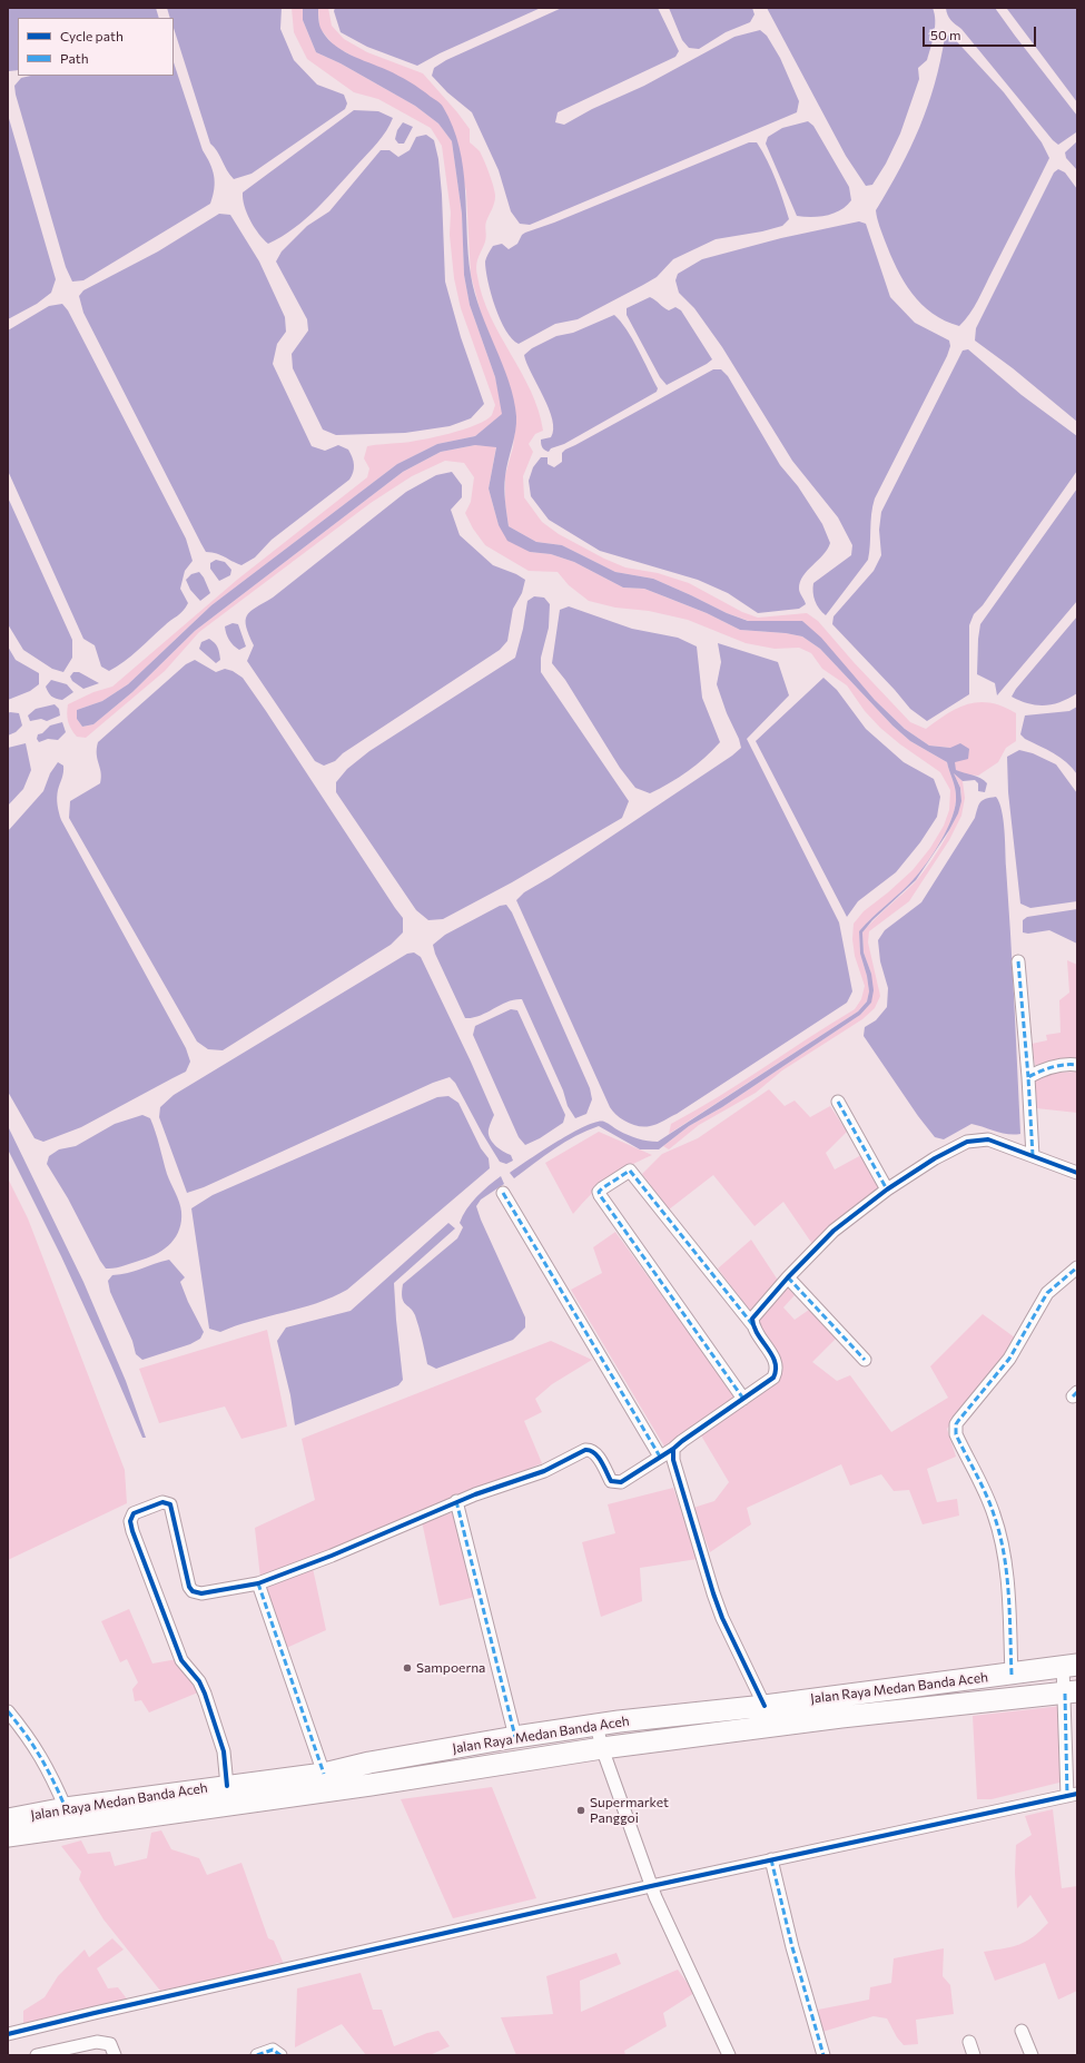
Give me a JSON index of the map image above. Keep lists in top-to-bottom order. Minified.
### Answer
{"streets":{"highway":["Jalan Raya Medan Banda Aceh"]},"places":["Sampoerna","Supermarket Panggoi"],"legend":["Cycle path","Path"],"scale_bar":"50 m"}
